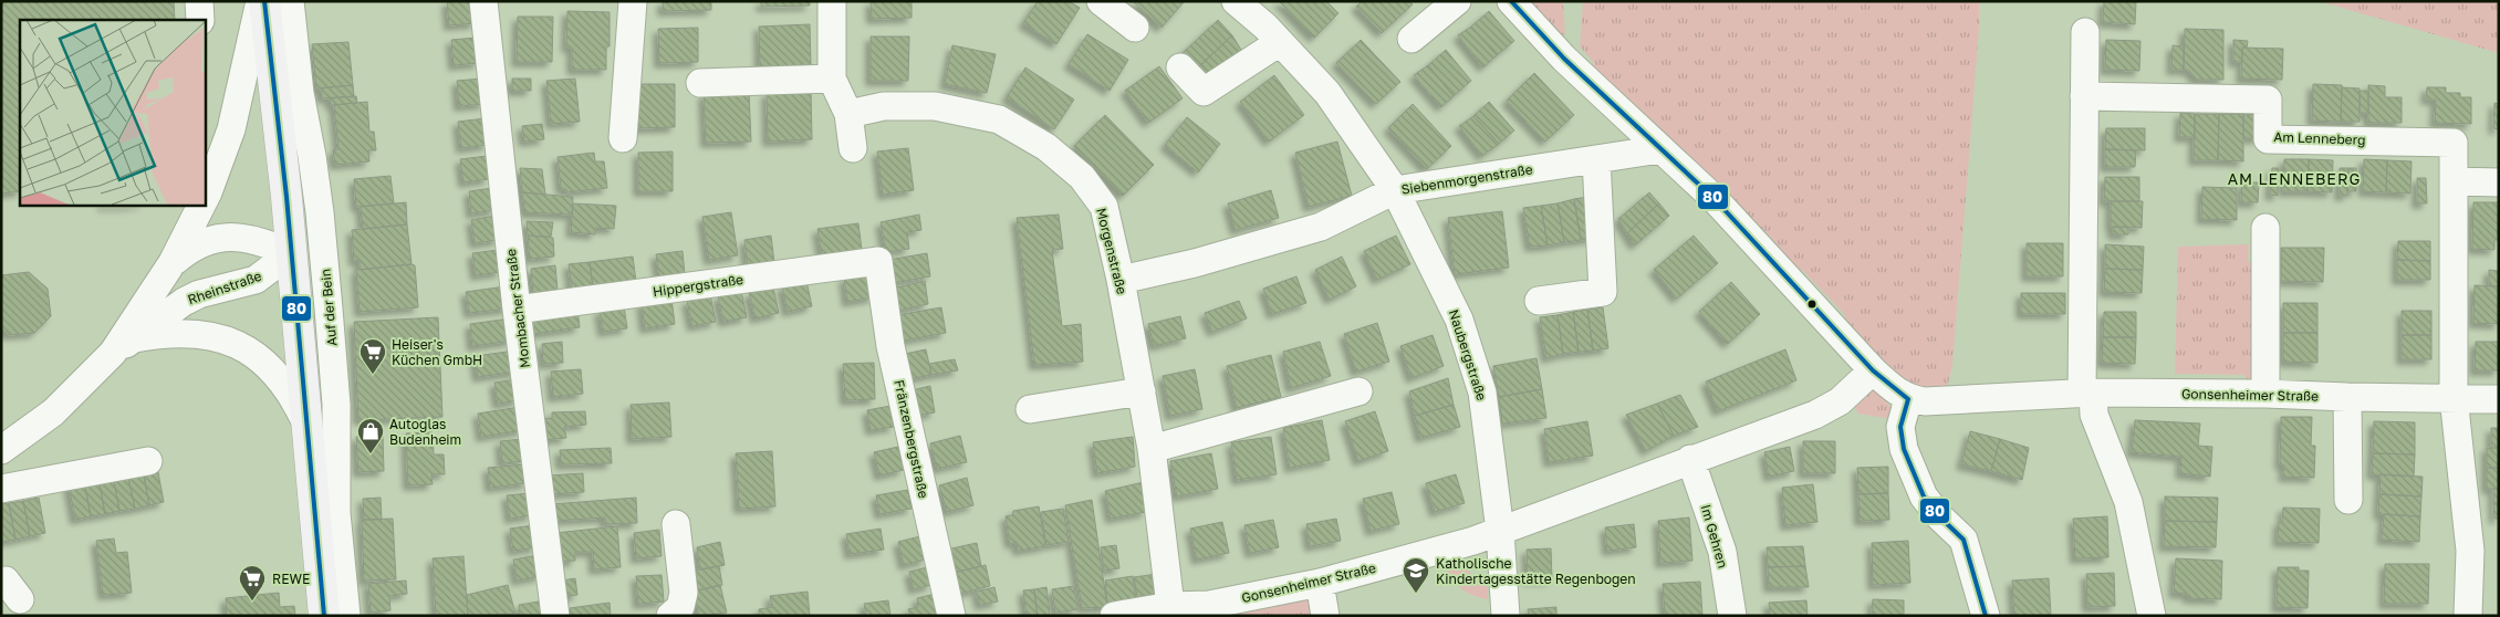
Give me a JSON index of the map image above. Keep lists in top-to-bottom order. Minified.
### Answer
{"streets":{"street":["Am Lenneberg","Siebenmorgenstraße","Morgenstraße","Hippergstraße","Rheinstraße","Auf der Bein","Mombacher Straße","Naubergstraße","Gonsenheimer Straße","Fränzenbergstraße","Im Gehren"]},"crossings":[["Am Lenneberg","Gonsenheimer Straße"],["Siebenmorgenstraße","Morgenstraße"],["Siebenmorgenstraße","Naubergstraße"],["Morgenstraße","Gonsenheimer Straße"],["Hippergstraße","Mombacher Straße"],["Hippergstraße","Fränzenbergstraße"],["Naubergstraße","Gonsenheimer Straße"],["Gonsenheimer Straße","Im Gehren"]],"districts":["AM LENNEBERG"],"places":{"supermarket":["Heiser's Küchen GmbH","REWE"],"shop":["Autoglas Budenheim"],"school or university":["Katholische Kindertagesstätte Regenbogen"]},"lines":["transit line 80"]}
